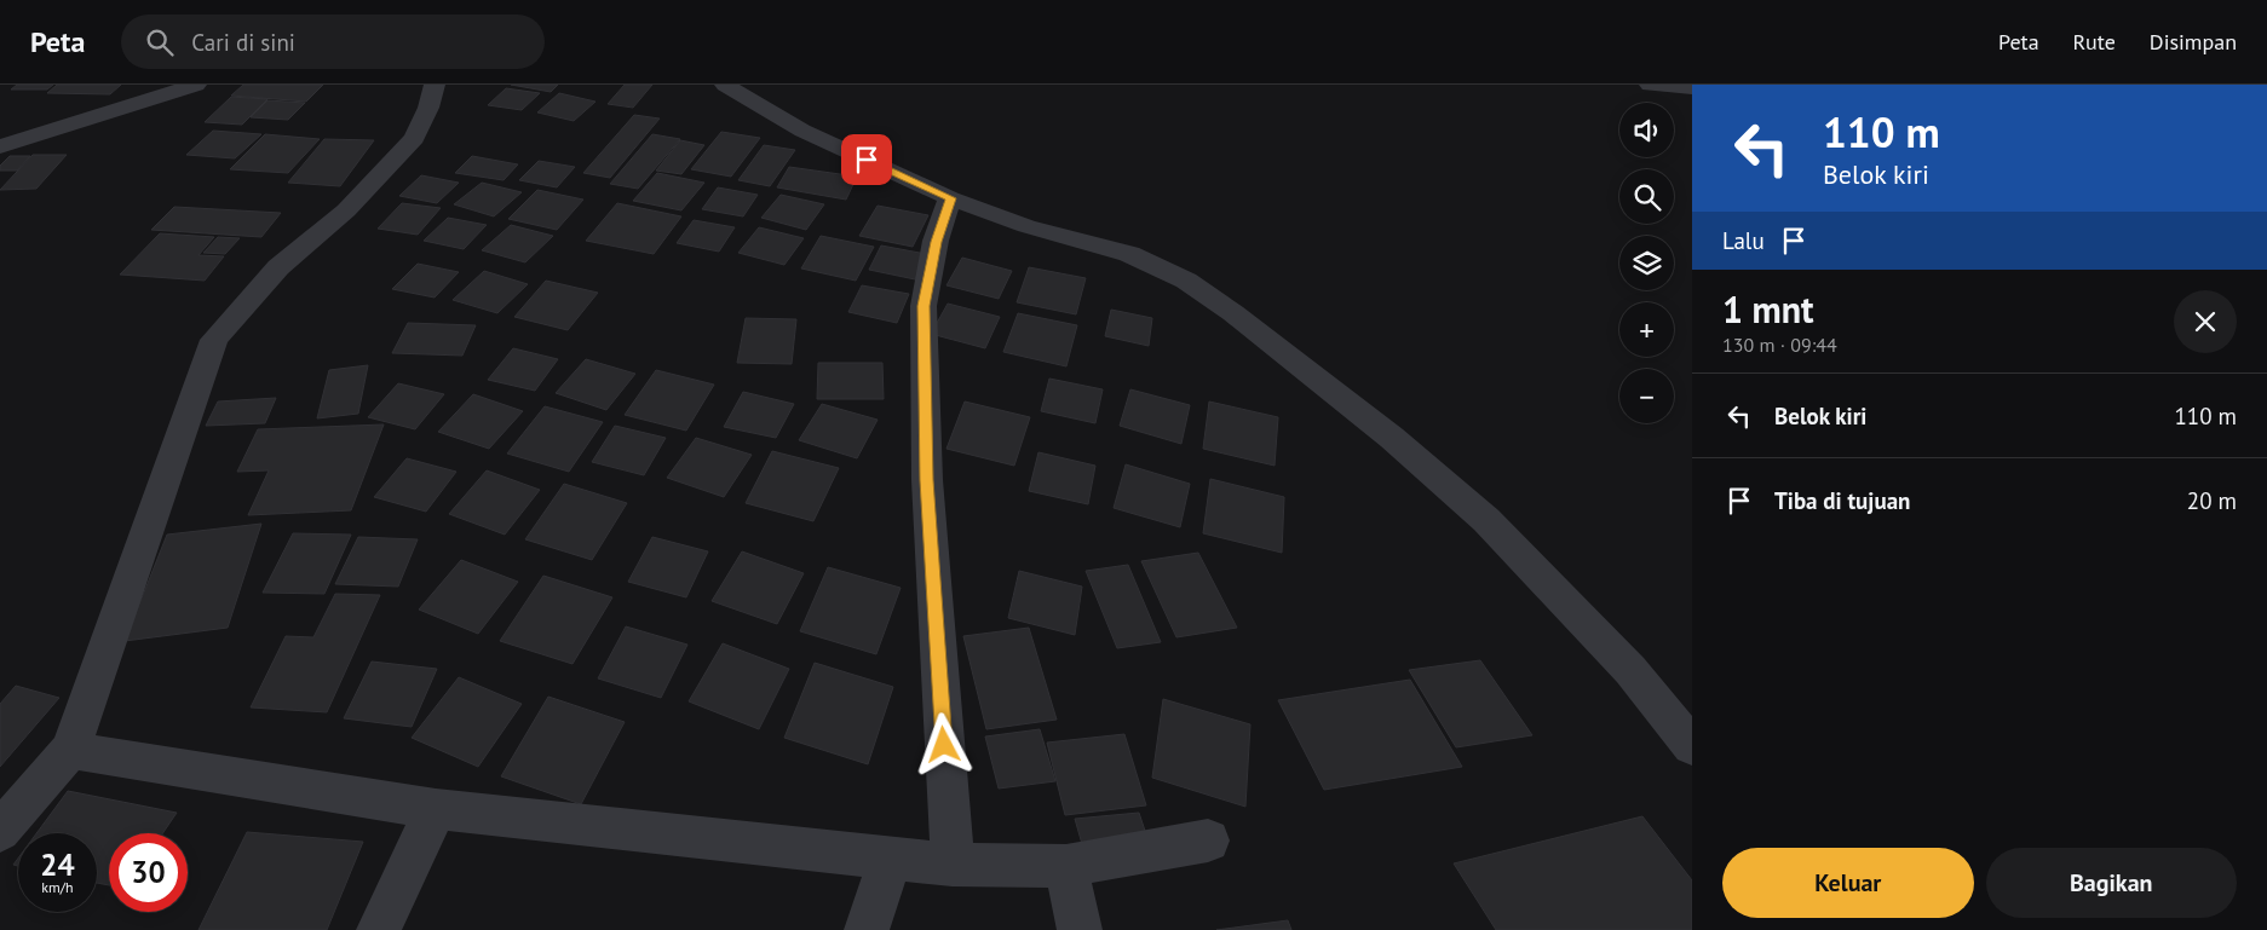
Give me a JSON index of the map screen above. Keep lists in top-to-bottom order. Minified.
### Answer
{"page":{"header":"Peta","search":"Cari di sini","nav":["Peta","Rute","Disimpan"],"turn":["110 m","Belok kiri"],"map_buttons":["+","−"],"then":"Lalu","heading":["1 mnt","130 m · 09:44"],"list":[{"name":"Belok kiri","value":"110 m"},{"name":"Tiba di tujuan","value":"20 m"}],"speed":"24 km/h","limit":"30","buttons":["Keluar","Bagikan"]}}
